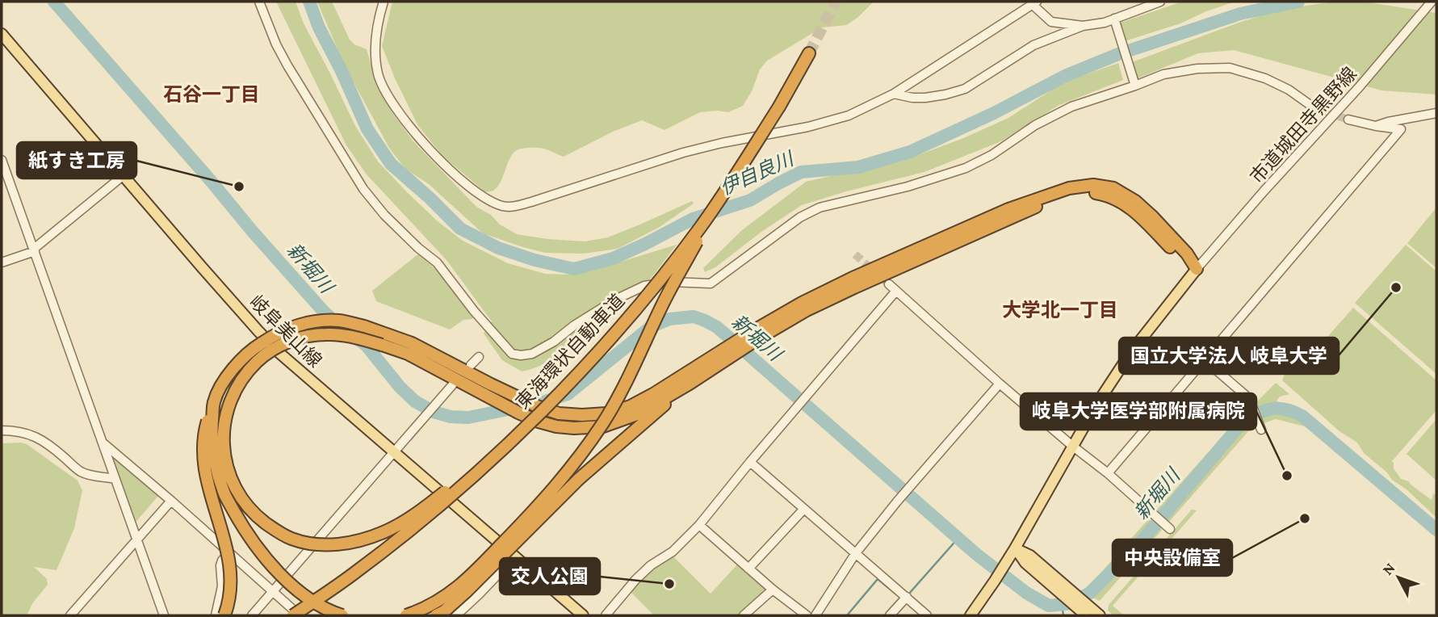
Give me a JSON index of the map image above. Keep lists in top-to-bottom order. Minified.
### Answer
{"streets":{"highway":["東海環状自動車道"],"main road":["岐阜美山線"],"street":["市道城田寺黒野線"]},"districts":["石谷一丁目","大学北一丁目"],"water":["伊自良川","新堀川"],"places":["紙すき工房","国立大学法人 岐阜大学","岐阜大学医学部附属病院","中央設備室","交人公園"],"north":"top left"}
